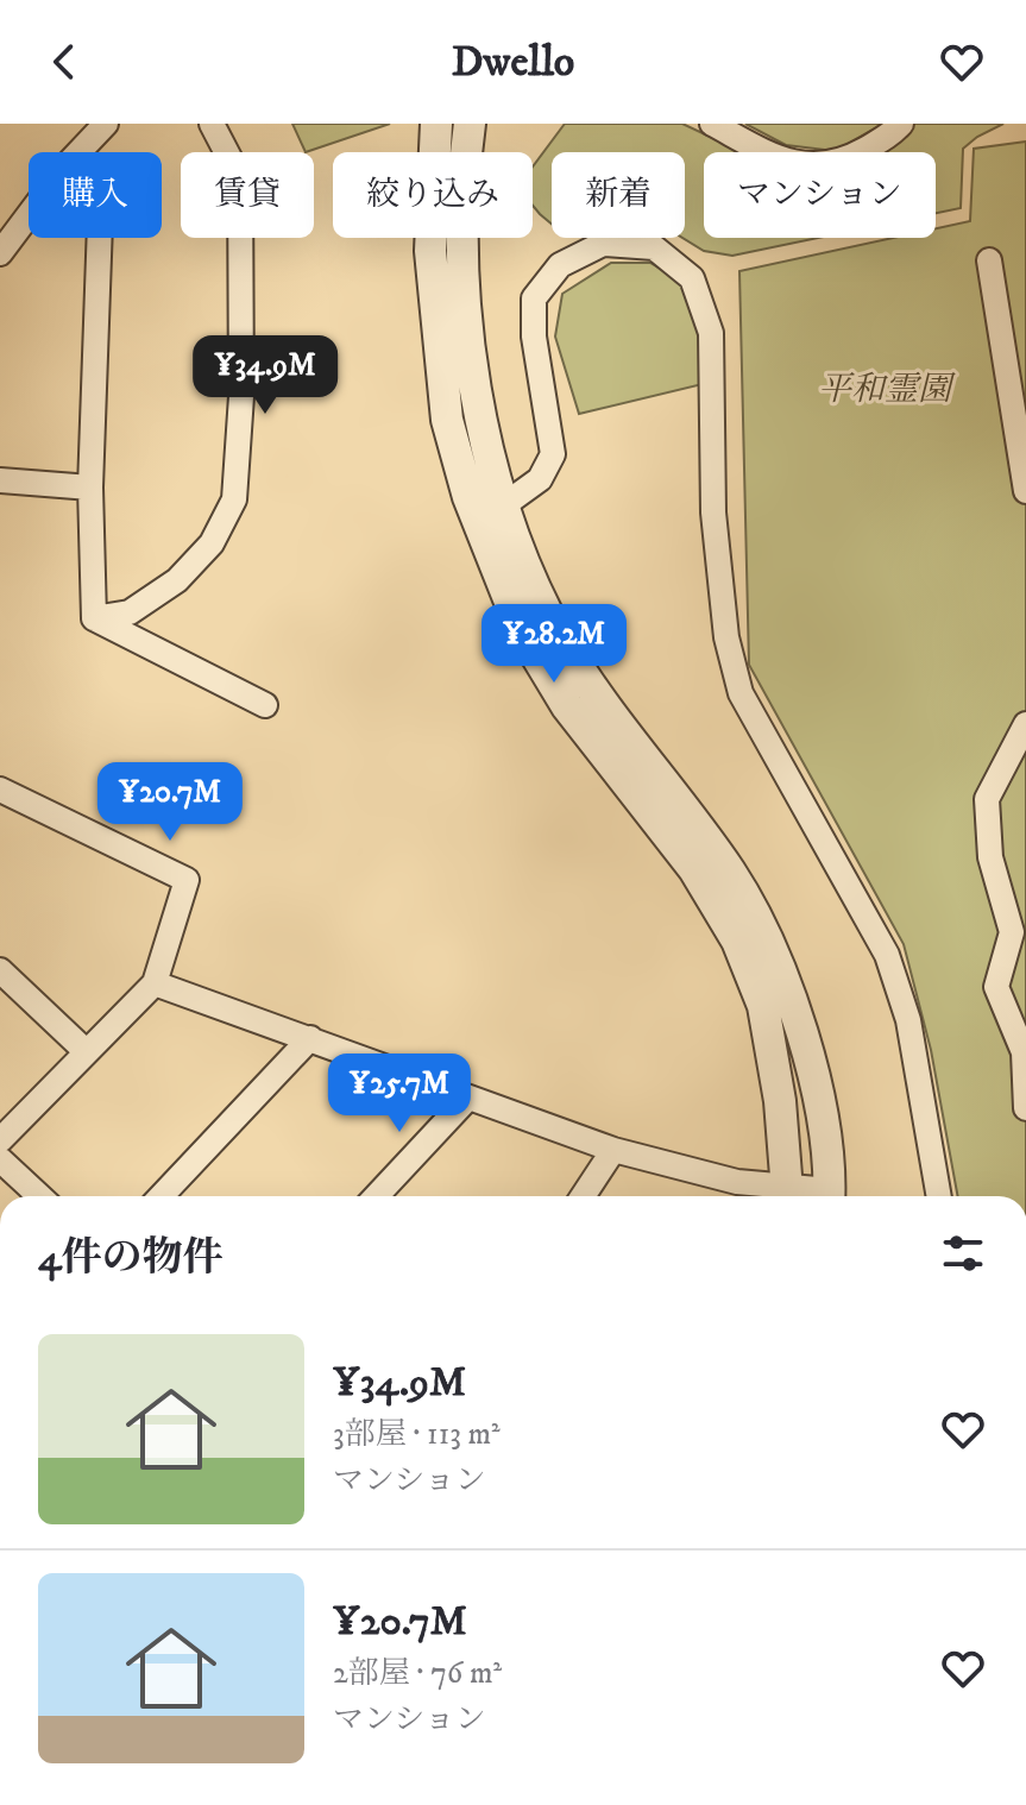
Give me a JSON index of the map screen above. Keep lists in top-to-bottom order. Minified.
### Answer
{"parks":["平和霊園"],"page":{"header":"Dwello","chip":["購入","賃貸","絞り込み","新着","マンション"],"price":["¥34.9M","¥28.2M","¥20.7M","¥25.7M"],"heading":"4件の物件","list":[{"name":"¥34.9M","note":"3部屋 · 113 m² · マンション"},{"name":"¥20.7M","note":"2部屋 · 76 m² · マンション"}]}}
